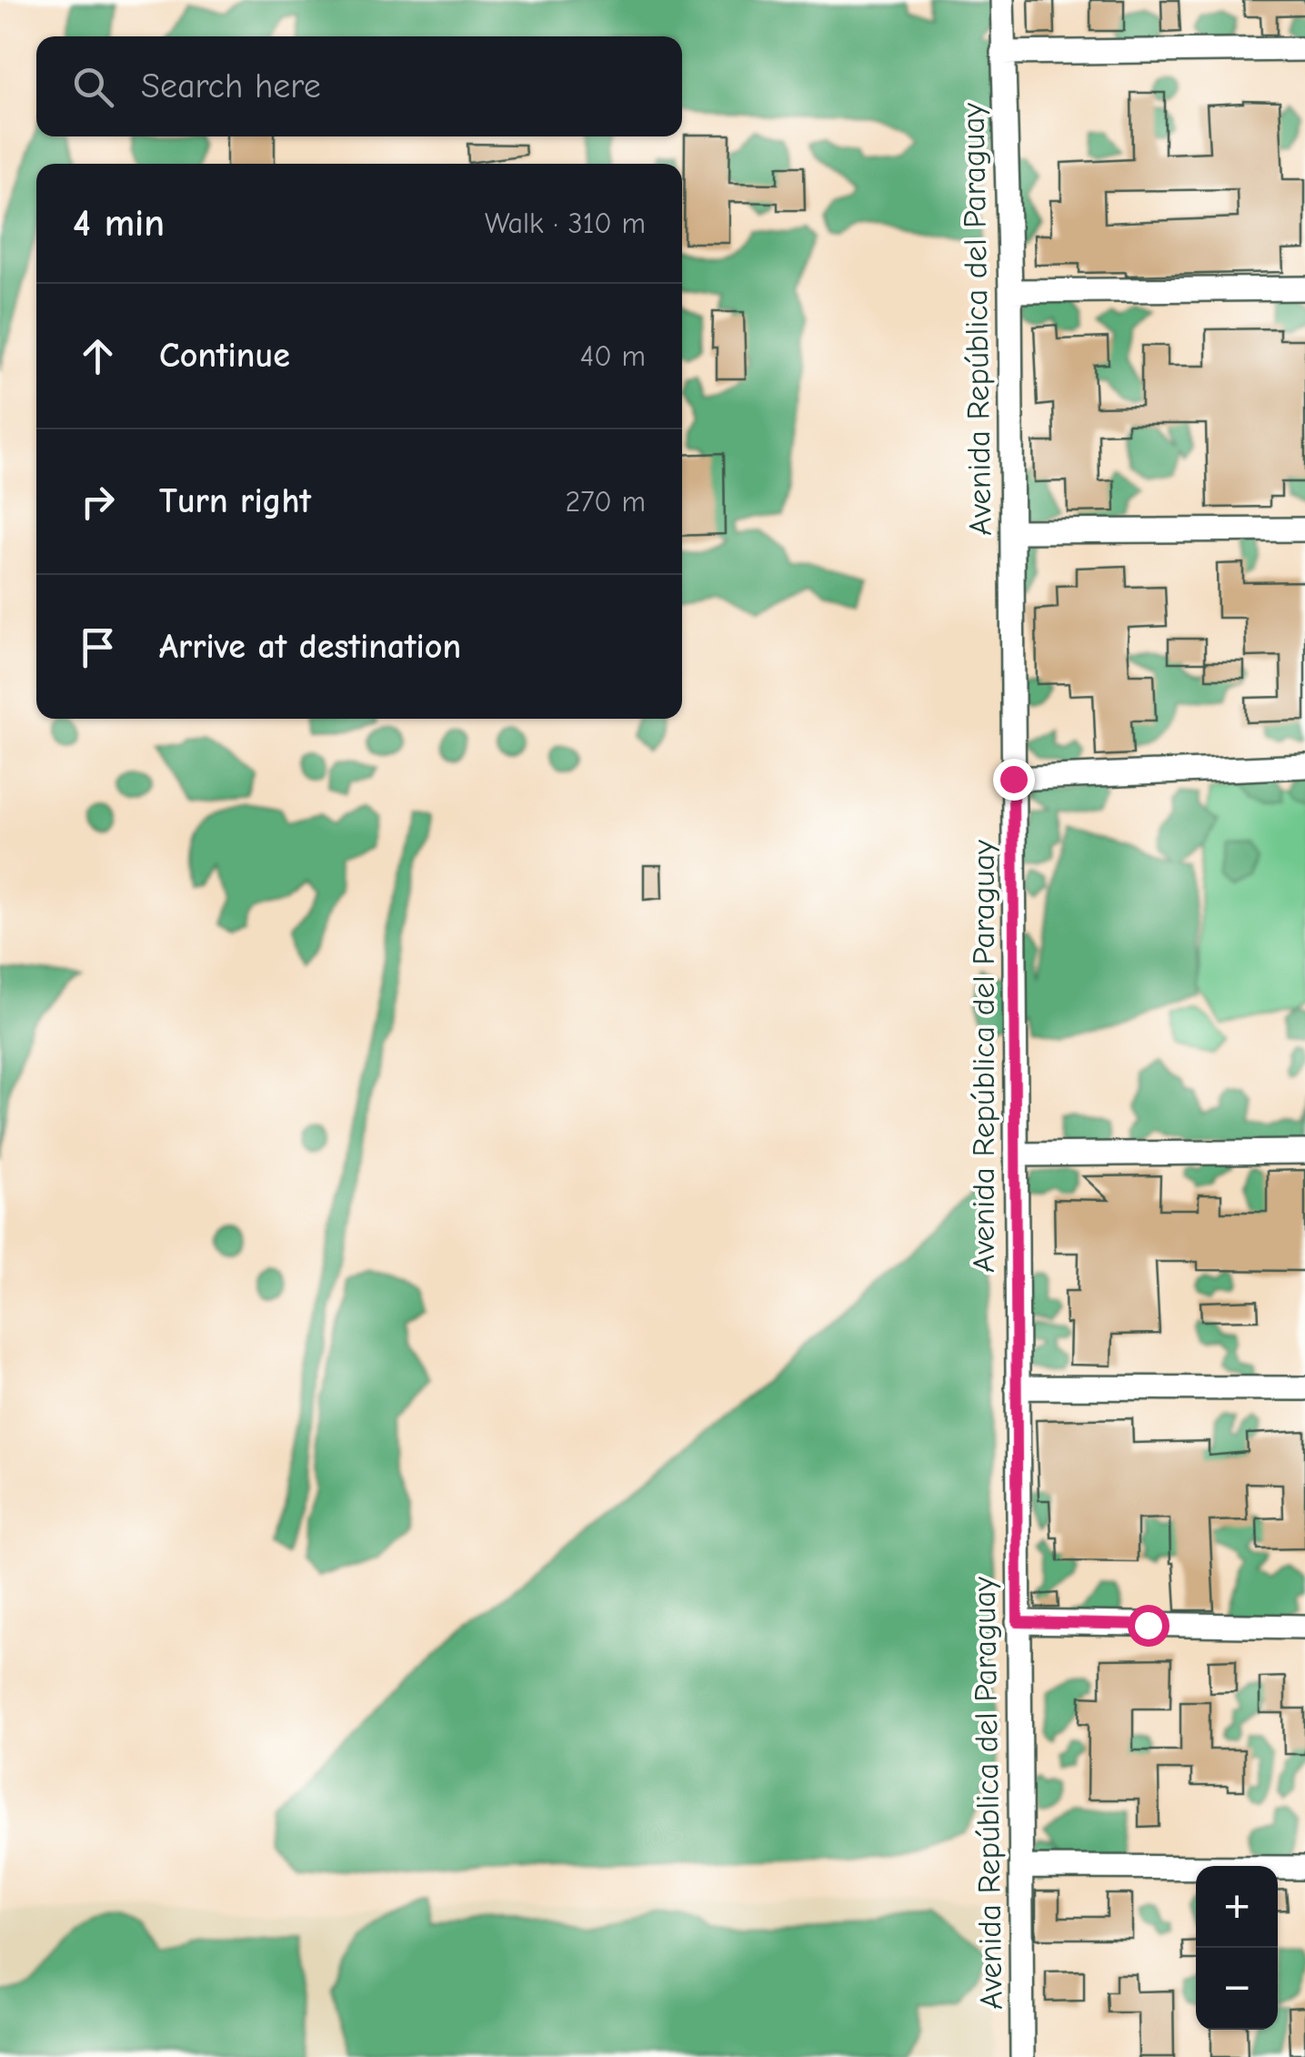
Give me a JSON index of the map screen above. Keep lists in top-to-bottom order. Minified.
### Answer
{"streets":{"street":["Avenida República del Paraguay"]},"page":{"search":"Search here","heading":["4 min","Walk · 310 m"],"list":[["Continue","40 m"],["Turn right","270 m"],"Arrive at destination"],"map_buttons":["+","−"]}}
